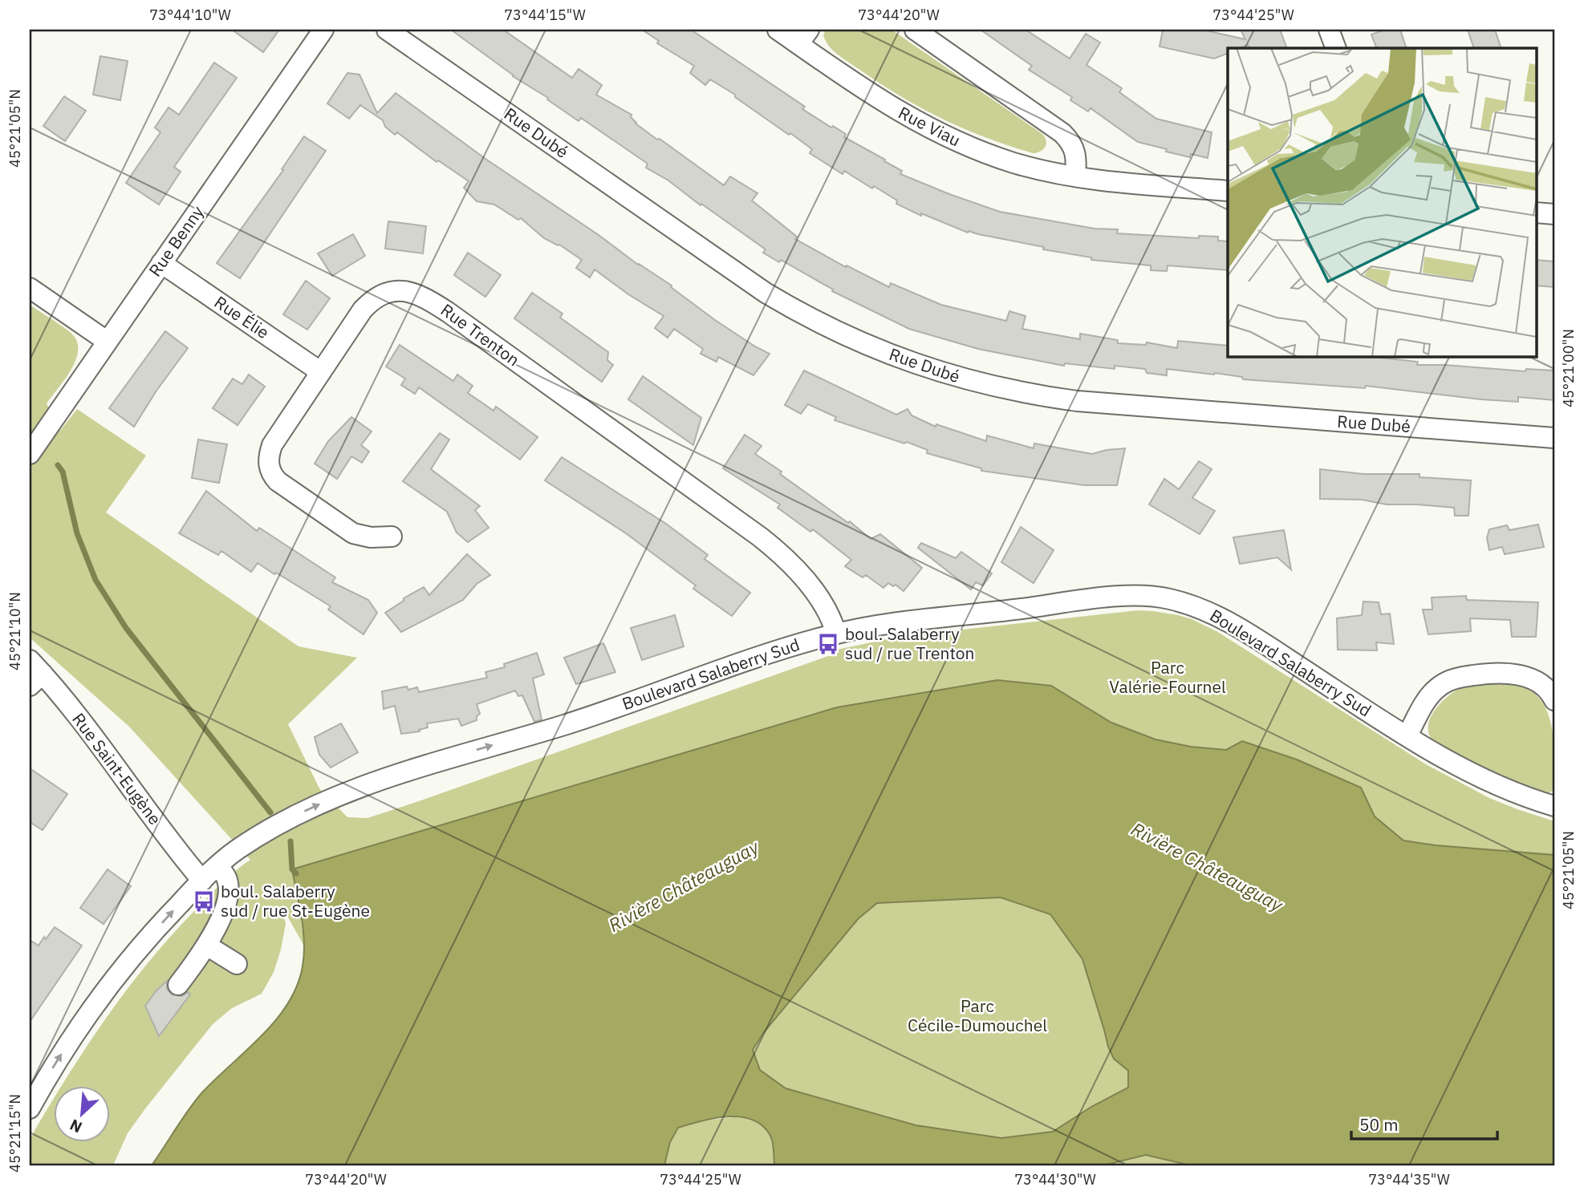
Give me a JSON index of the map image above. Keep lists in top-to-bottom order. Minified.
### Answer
{"streets":{"street":["Rue Viau","Rue Dubé","Rue Benny","Rue Élie","Rue Trenton","Boulevard Salaberry Sud","Rue Saint-Eugène"]},"crossings":[["Rue Benny","Rue Élie"],["Rue Élie","Rue Trenton"],["Rue Trenton","Boulevard Salaberry Sud"],["Boulevard Salaberry Sud","Rue Saint-Eugène"]],"one_way":["Boulevard Salaberry Sud"],"water":["Rivière Châteauguay"],"parks":["Parc Valérie-Fournel","Parc Cécile-Dumouchel"],"places":{"bus stop":["boul. Salaberry sud / rue Trenton","boul. Salaberry sud / rue St-Eugène"]},"scale_bar":"50 m","north":"bottom left","coordinates":["73°44'10\"W","73°44'15\"W","73°44'20\"W","73°44'25\"W","45°21'05\"N","45°21'00\"N","45°21'10\"N","45°21'15\"N","73°44'30\"W","73°44'35\"W"]}
